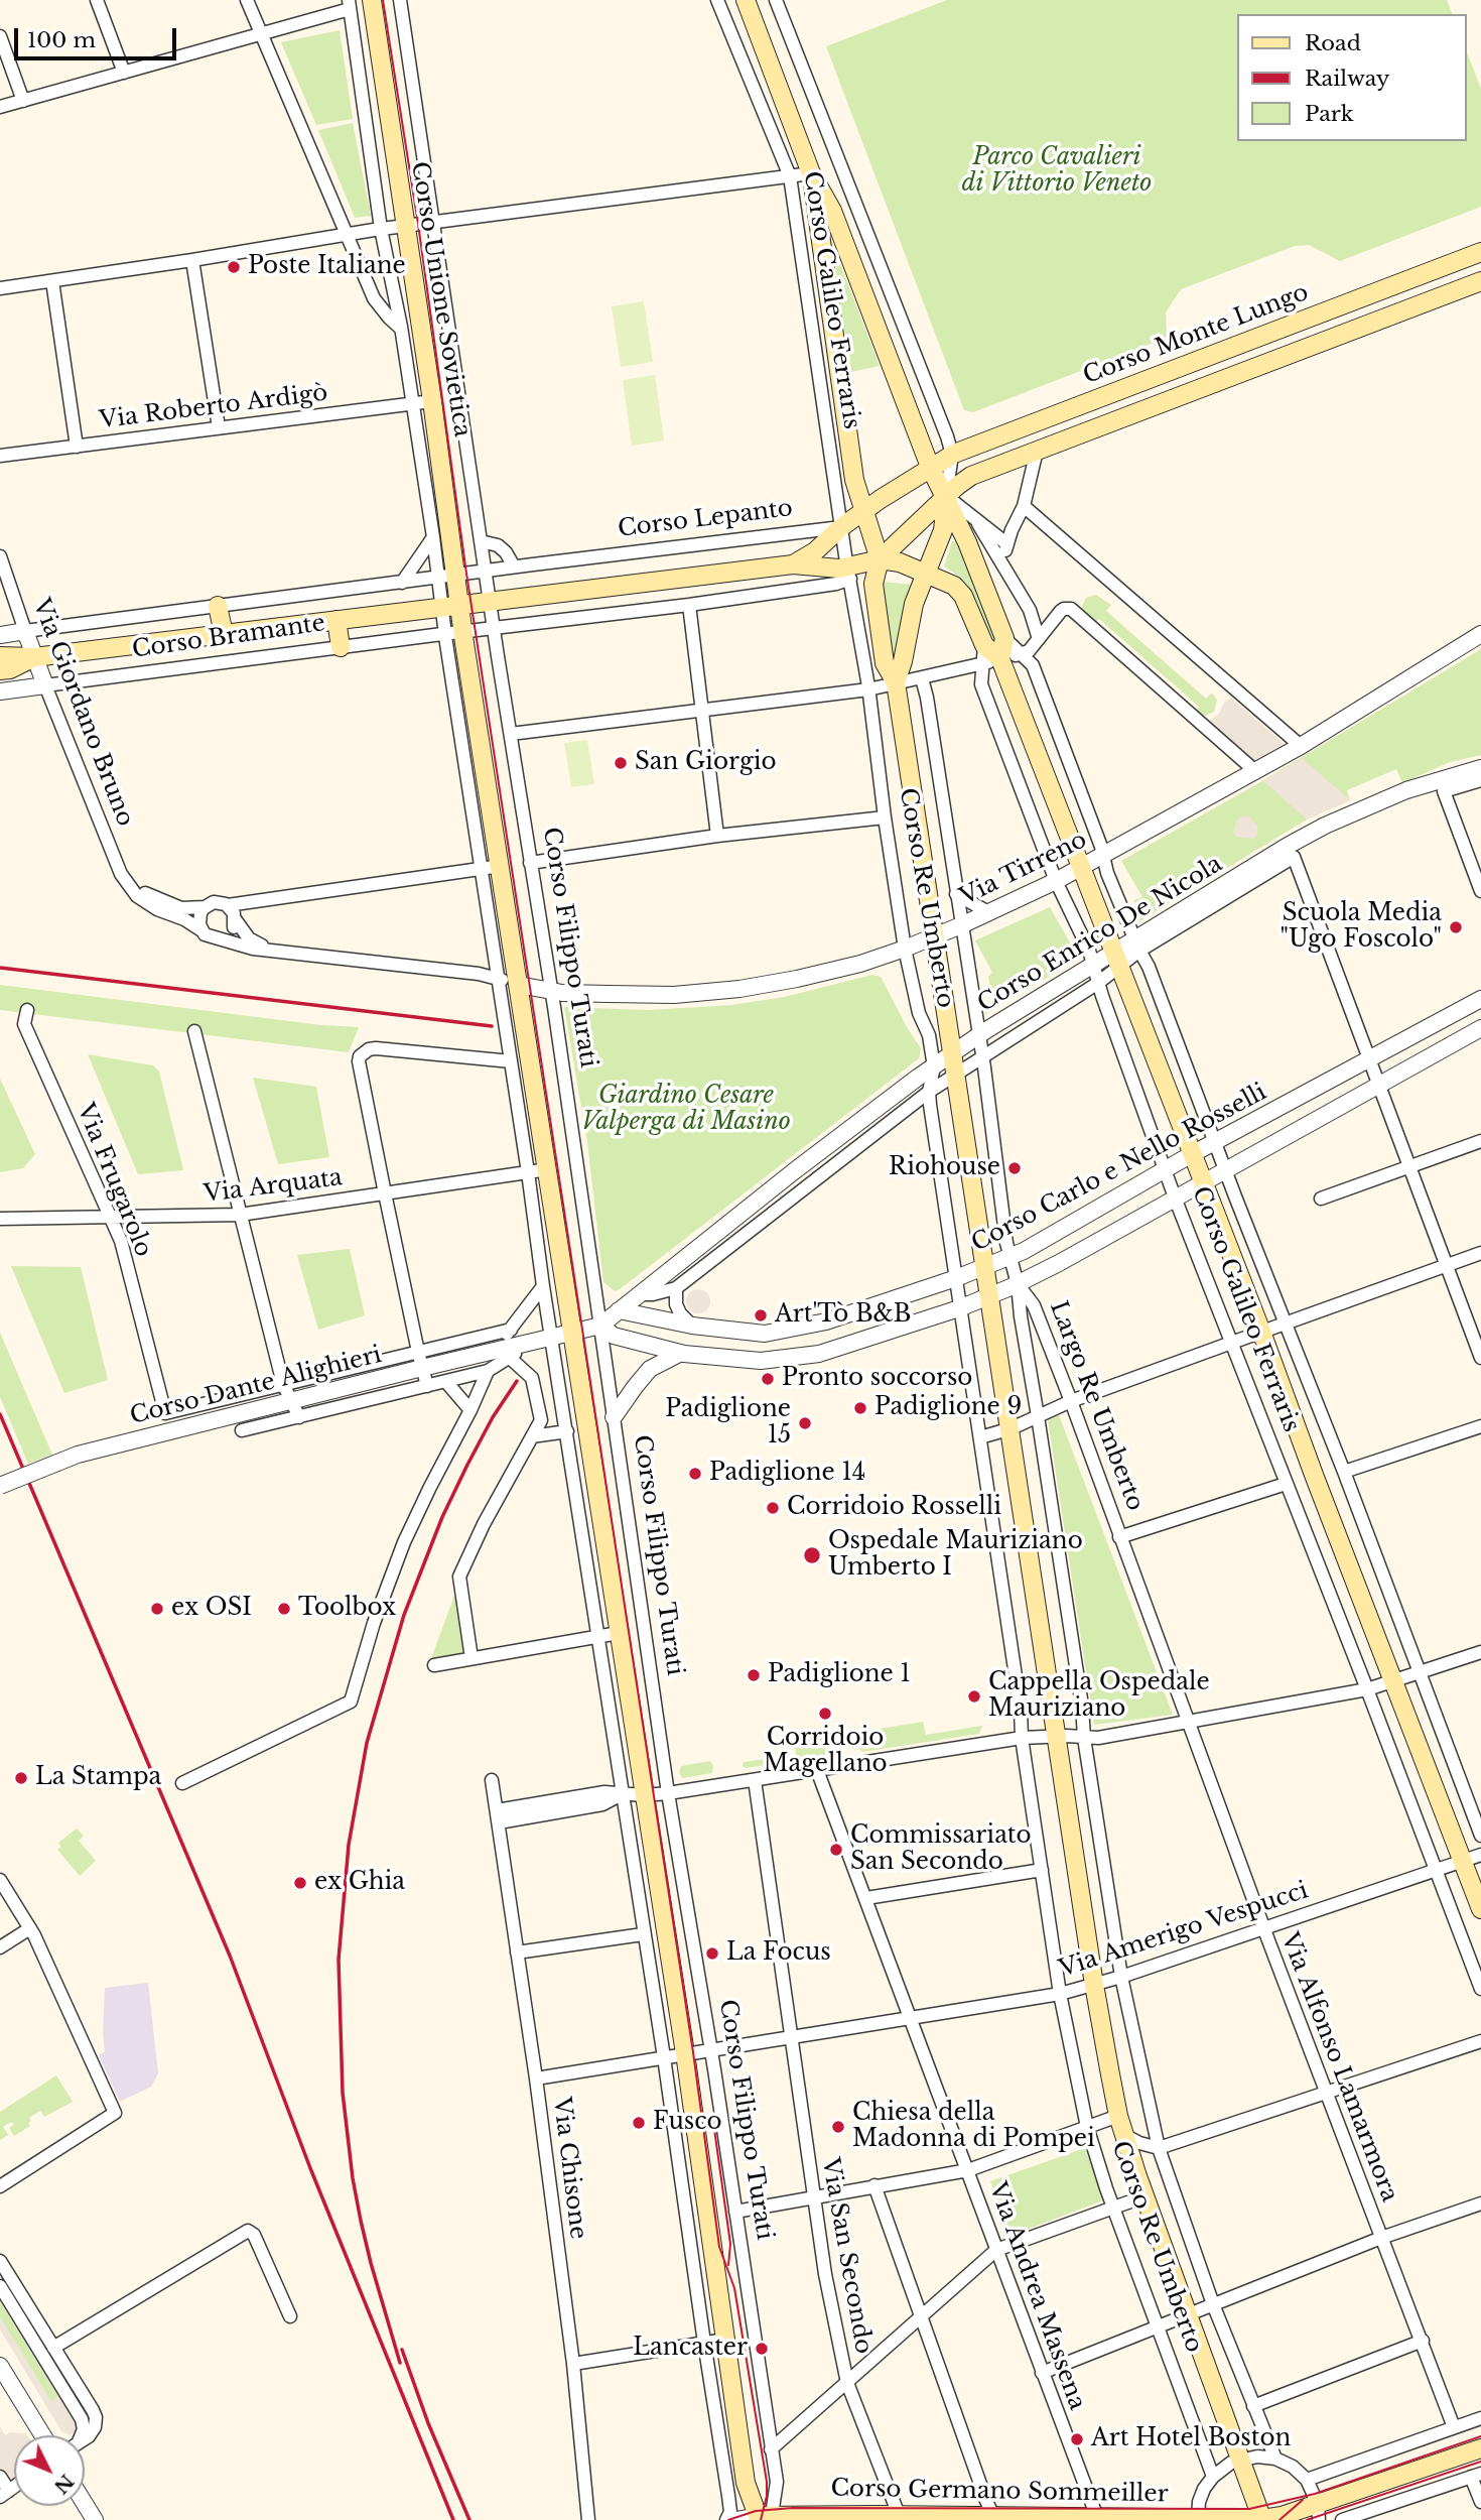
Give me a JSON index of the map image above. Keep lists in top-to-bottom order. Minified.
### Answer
{"streets":{"main road":["Corso Unione Sovietica","Corso Galileo Ferraris","Corso Monte Lungo","Corso Bramante","Corso Re Umberto","Corso Germano Sommeiller"],"street":["Via Roberto Ardigò","Corso Lepanto","Via Giordano Bruno","Via Tirreno","Corso Enrico De Nicola","Corso Filippo Turati","Corso Carlo e Nello Rosselli","Via Frugarolo","Via Arquata","Corso Dante Alighieri","Largo Re Umberto","Via Amerigo Vespucci","Via Alfonso Lamarmora","Via Chisone","Via San Secondo","Via Andrea Massena"]},"crossings":[["Corso Unione Sovietica","Via Roberto Ardigò"],["Corso Unione Sovietica","Corso Lepanto"],["Corso Unione Sovietica","Corso Bramante"],["Corso Unione Sovietica","Corso Filippo Turati"],["Corso Galileo Ferraris","Corso Monte Lungo"],["Corso Galileo Ferraris","Corso Lepanto"],["Corso Galileo Ferraris","Via Tirreno"],["Corso Galileo Ferraris","Corso Re Umberto"],["Corso Galileo Ferraris","Corso Enrico De Nicola"],["Corso Galileo Ferraris","Corso Carlo e Nello Rosselli"],["Corso Galileo Ferraris","Via Amerigo Vespucci"],["Corso Monte Lungo","Corso Lepanto"],["Corso Lepanto","Corso Bramante"],["Corso Bramante","Via Giordano Bruno"],["Via Giordano Bruno","Via Tirreno"],["Via Tirreno","Corso Re Umberto"],["Via Tirreno","Corso Filippo Turati"],["Corso Re Umberto","Corso Enrico De Nicola"],["Corso Re Umberto","Corso Carlo e Nello Rosselli"],["Corso Re Umberto","Largo Re Umberto"],["Corso Re Umberto","Via Amerigo Vespucci"],["Corso Re Umberto","Corso Germano Sommeiller"],["Corso Enrico De Nicola","Corso Carlo e Nello Rosselli"],["Corso Filippo Turati","Via Amerigo Vespucci"],["Corso Filippo Turati","Corso Germano Sommeiller"],["Via Frugarolo","Via Arquata"],["Via Frugarolo","Corso Dante Alighieri"],["Largo Re Umberto","Via Alfonso Lamarmora"],["Via Amerigo Vespucci","Via Alfonso Lamarmora"],["Via Amerigo Vespucci","Via San Secondo"],["Via Amerigo Vespucci","Via Andrea Massena"],["Via San Secondo","Corso Germano Sommeiller"],["Via Andrea Massena","Corso Germano Sommeiller"]],"parks":["Parco Cavalieri di Vittorio Veneto","Giardino Cesare Valperga di Masino"],"places":["Poste Italiane","San Giorgio","Scuola Media \"Ugo Foscolo\"","Riohouse","Art'Tò B&B","Pronto soccorso","Padiglione 9","Padiglione 15","Padiglione 14","Corridoio Rosselli","Ospedale Mauriziano Umberto I","ex OSI","Toolbox","Padiglione 1","Cappella Ospedale Mauriziano","Corridoio Magellano","La Stampa","Commissariato San Secondo","ex Ghia","La Focus","Fusco","Chiesa della Madonna di Pompei","Lancaster","Art Hotel Boston"],"legend":["Road","Railway","Park"],"scale_bar":"100 m","north":"bottom right"}
